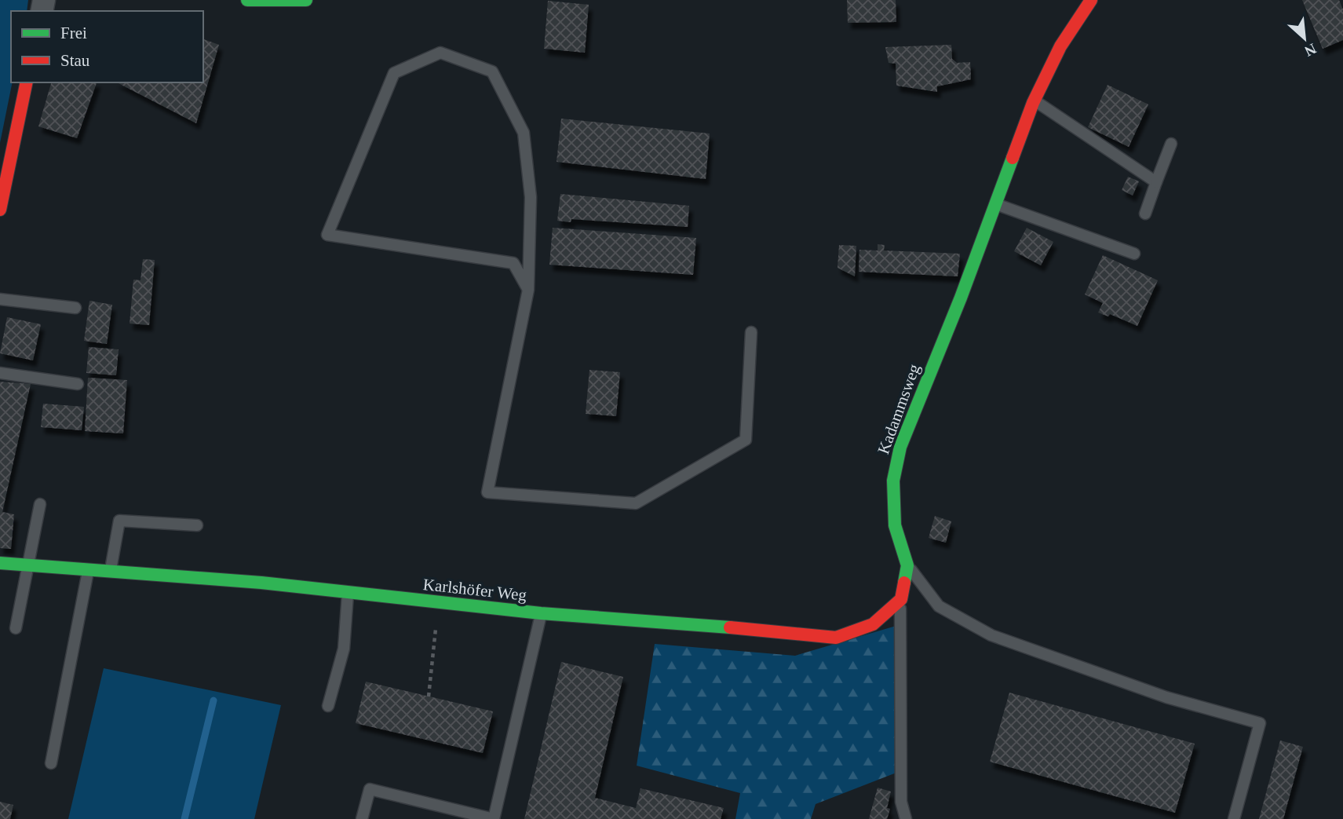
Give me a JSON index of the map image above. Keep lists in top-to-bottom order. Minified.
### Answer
{"streets":{"street":["Kadammsweg","Karlshöfer Weg"]},"legend":["Frei","Stau"],"north":"bottom right"}
